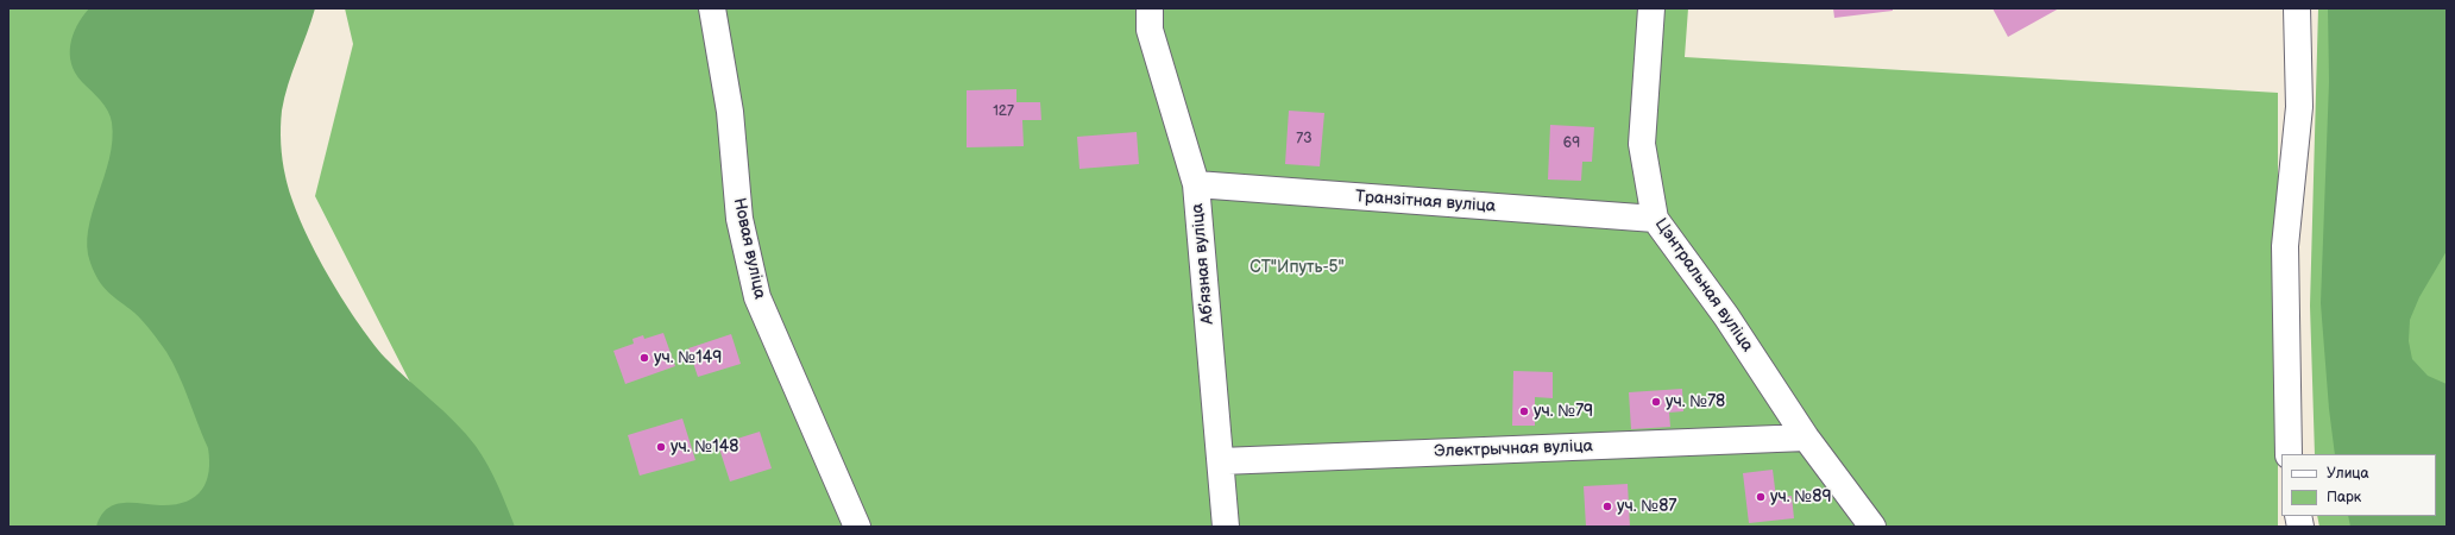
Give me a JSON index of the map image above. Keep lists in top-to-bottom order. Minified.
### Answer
{"streets":{"street":["Транзітная вуліца","Новая вуліца","Абʼязная вуліца","Цэнтральная вуліца","Электрычная вуліца"]},"crossings":[["Транзітная вуліца","Абʼязная вуліца"],["Транзітная вуліца","Цэнтральная вуліца"],["Абʼязная вуліца","Электрычная вуліца"],["Цэнтральная вуліца","Электрычная вуліца"]],"parks":["СТ\"Ипуть-5\""],"places":["уч. №149","уч. №78","уч. №79","уч. №148","уч. №89","уч. №87"],"house_numbers":["127","73","69"],"legend":["Улица","Парк"]}
